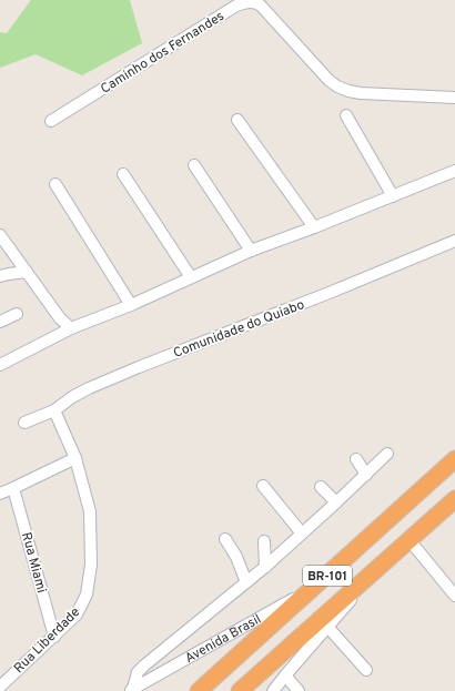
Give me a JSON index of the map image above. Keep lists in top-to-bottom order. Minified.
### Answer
{"streets":{"highway":["BR-101","Avenida Brasil"],"street":["Caminho dos Fernandes","Comunidade do Quiabo","Rua Miami","Rua Liberdade"]},"crossings":[["Comunidade do Quiabo","Rua Liberdade"],["Rua Miami","Rua Liberdade"]]}
